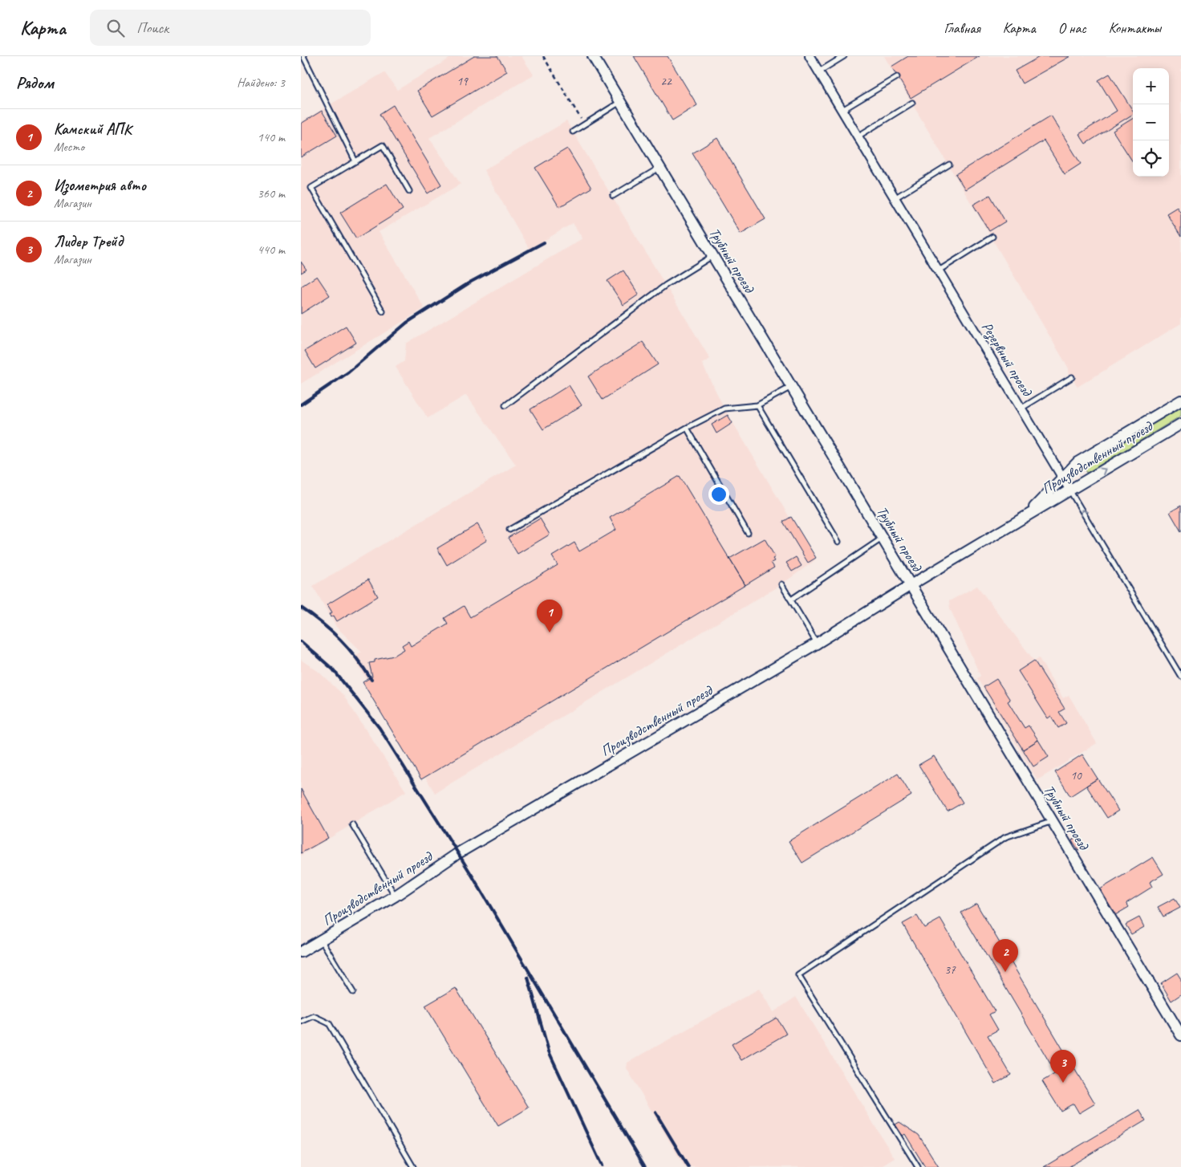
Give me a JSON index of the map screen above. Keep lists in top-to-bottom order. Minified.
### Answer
{"streets":{"street":["Трубный проезд","Резервный проезд","Производственный проезд"]},"crossings":[["Трубный проезд","Производственный проезд"],["Резервный проезд","Производственный проезд"]],"house_numbers":["19","22","10","37"],"page":{"header":"Карта","search":"Поиск","nav":["Главная","Карта","О нас","Контакты"],"heading":["Рядом","Найдено: 3"],"map_buttons":["+","−"],"list":[{"mark":"1","name":"Камский АПК","note":"Место","value":"140 m"},{"mark":"2","name":"Изометрия авто","note":"Магазин","value":"360 m"},{"mark":"3","name":"Лидер Трейд","note":"Магазин","value":"440 m"}],"pins":["1","2","3"]}}
